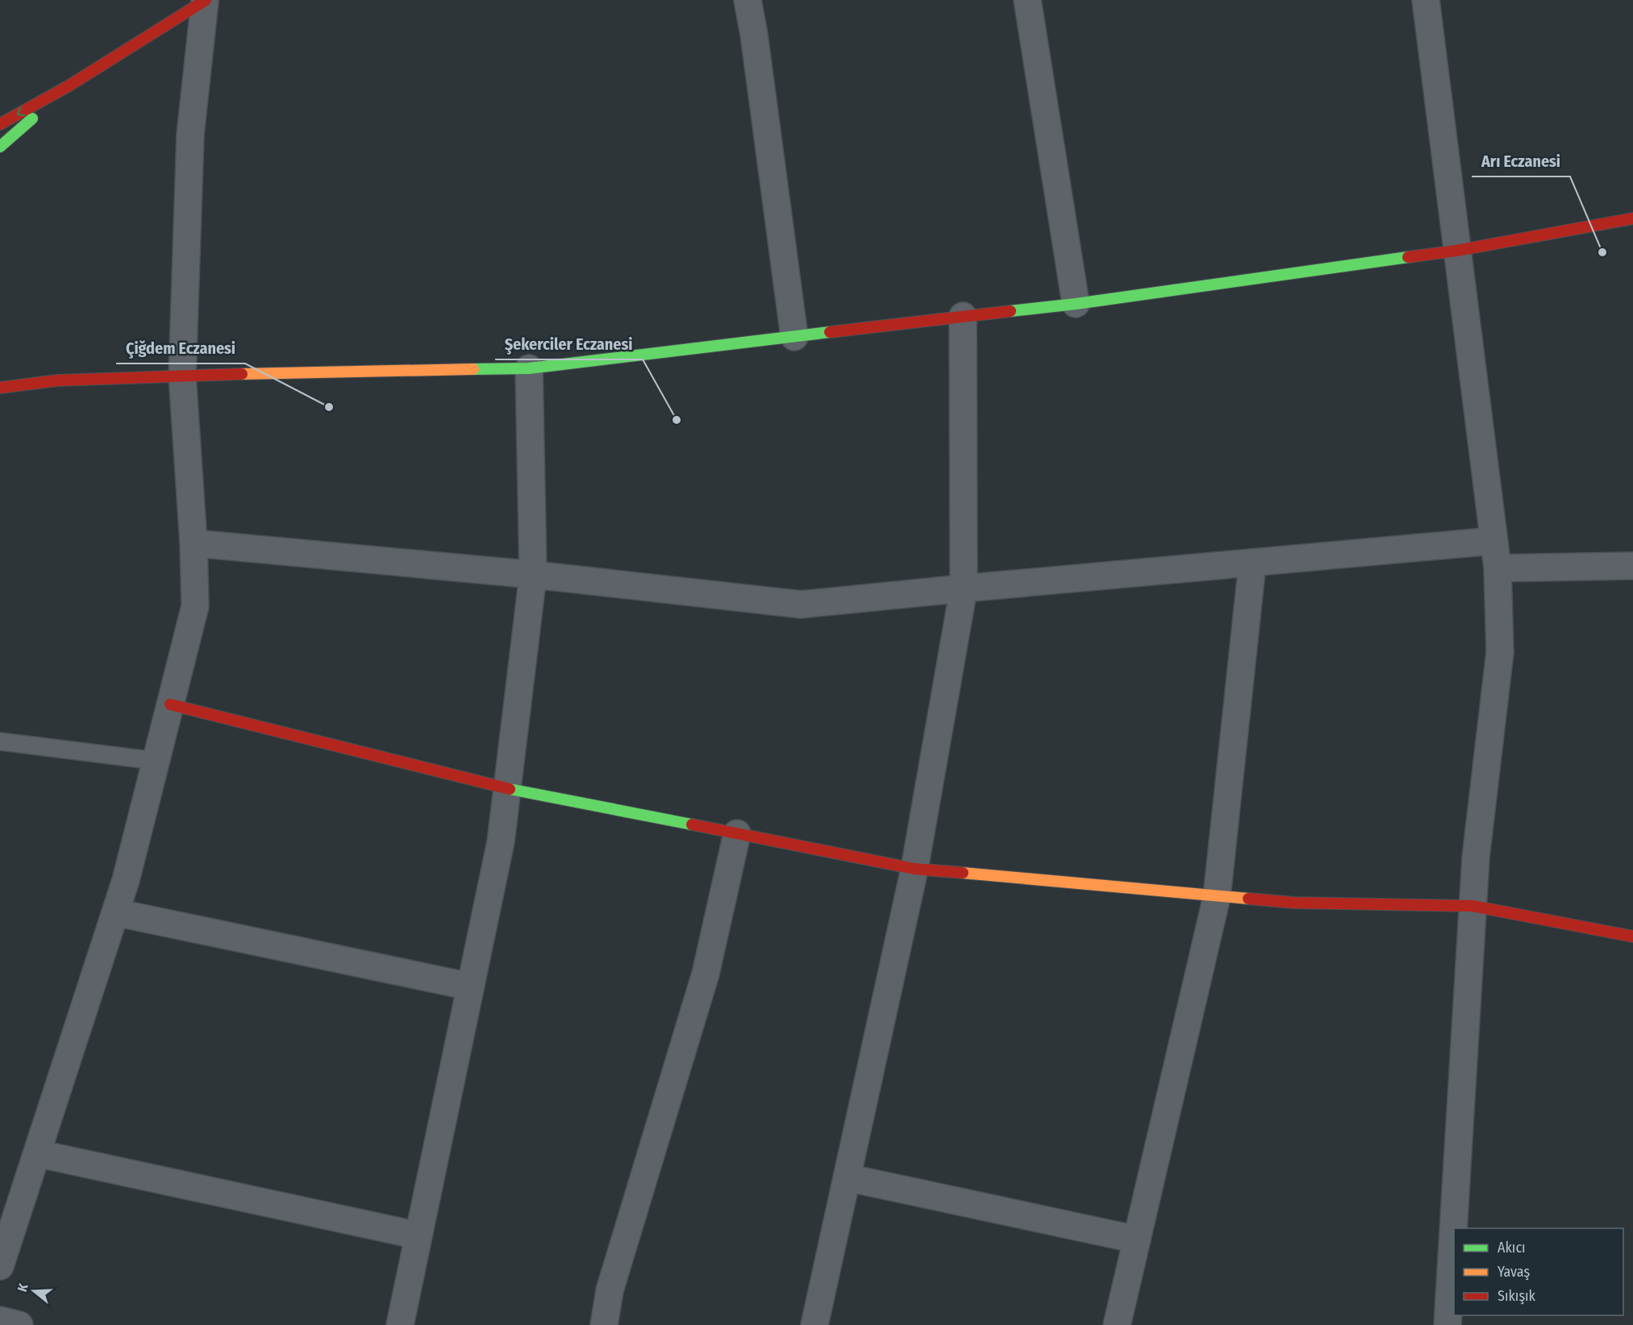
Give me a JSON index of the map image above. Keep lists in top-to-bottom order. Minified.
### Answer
{"places":["Arı Eczanesi","Çiğdem Eczanesi","Şekerciler Eczanesi"],"legend":["Akıcı","Yavaş","Sıkışık"],"north":"left"}
